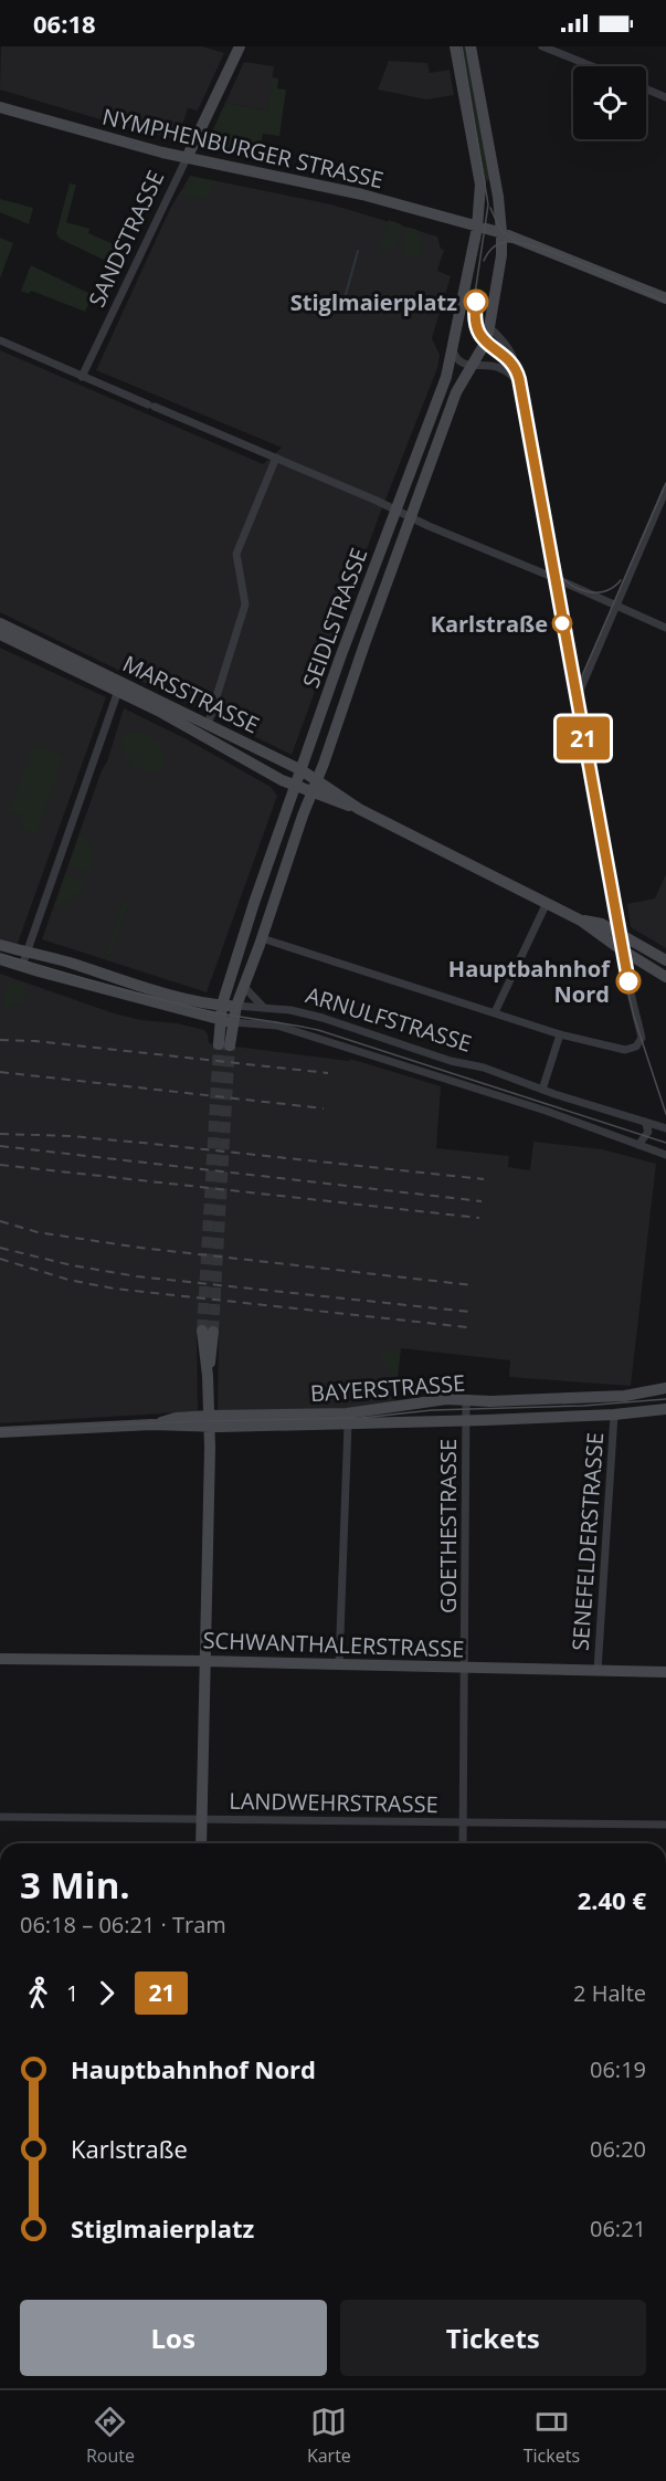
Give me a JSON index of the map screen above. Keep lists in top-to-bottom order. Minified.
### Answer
{"streets":{"main road":["NYMPHENBURGER STRASSE","SANDSTRASSE","SEIDLSTRASSE","MARSSTRASSE","ARNULFSTRASSE","BAYERSTRASSE","SCHWANTHALERSTRASSE"],"street":["GOETHESTRASSE","SENEFELDERSTRASSE","LANDWEHRSTRASSE"]},"crossings":[["NYMPHENBURGER STRASSE","SANDSTRASSE"],["NYMPHENBURGER STRASSE","SEIDLSTRASSE"],["SEIDLSTRASSE","MARSSTRASSE"],["SEIDLSTRASSE","ARNULFSTRASSE"],["BAYERSTRASSE","GOETHESTRASSE"],["BAYERSTRASSE","SENEFELDERSTRASSE"],["GOETHESTRASSE","SCHWANTHALERSTRASSE"],["GOETHESTRASSE","LANDWEHRSTRASSE"],["SENEFELDERSTRASSE","SCHWANTHALERSTRASSE"]],"places":["Stiglmaierplatz","Karlstraße","Hauptbahnhof Nord"],"lines":["tram line 21"],"page":{"status":"06:18","on_map":"21","heading":["3 Min.","06:18 – 06:21 · Tram","2.40 €"],"legs":["1","21","2 Halte"],"list":[{"name":"Hauptbahnhof Nord","value":"06:19"},{"name":"Karlstraße","value":"06:20"},{"name":"Stiglmaierplatz","value":"06:21"}],"buttons":["Los","Tickets"],"tabs":["Route","Karte","Tickets"]}}
